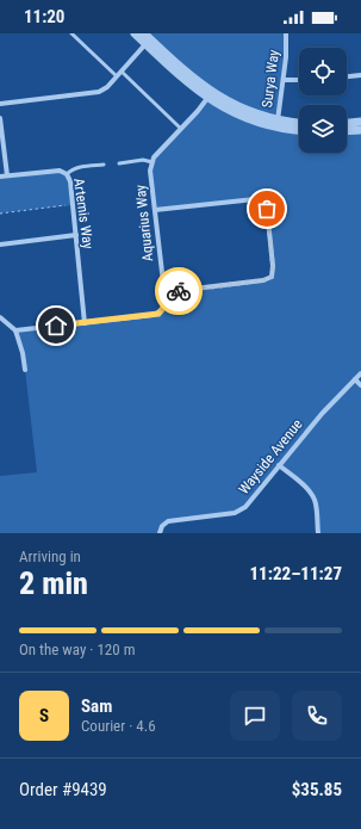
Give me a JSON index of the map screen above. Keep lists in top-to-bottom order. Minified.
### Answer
{"streets":{"street":["Surya Way","Artemis Way","Aquarius Way","Wayside Avenue"]},"crossings":[["Artemis Way","Aquarius Way"]],"page":{"status":"11:20","heading":["2 min","Arriving in","11:22–11:27"],"panel":["Sam","Courier · 4.6","Order #9439","$35.85"],"bar":"On the way · 120 m","round":"S"}}
